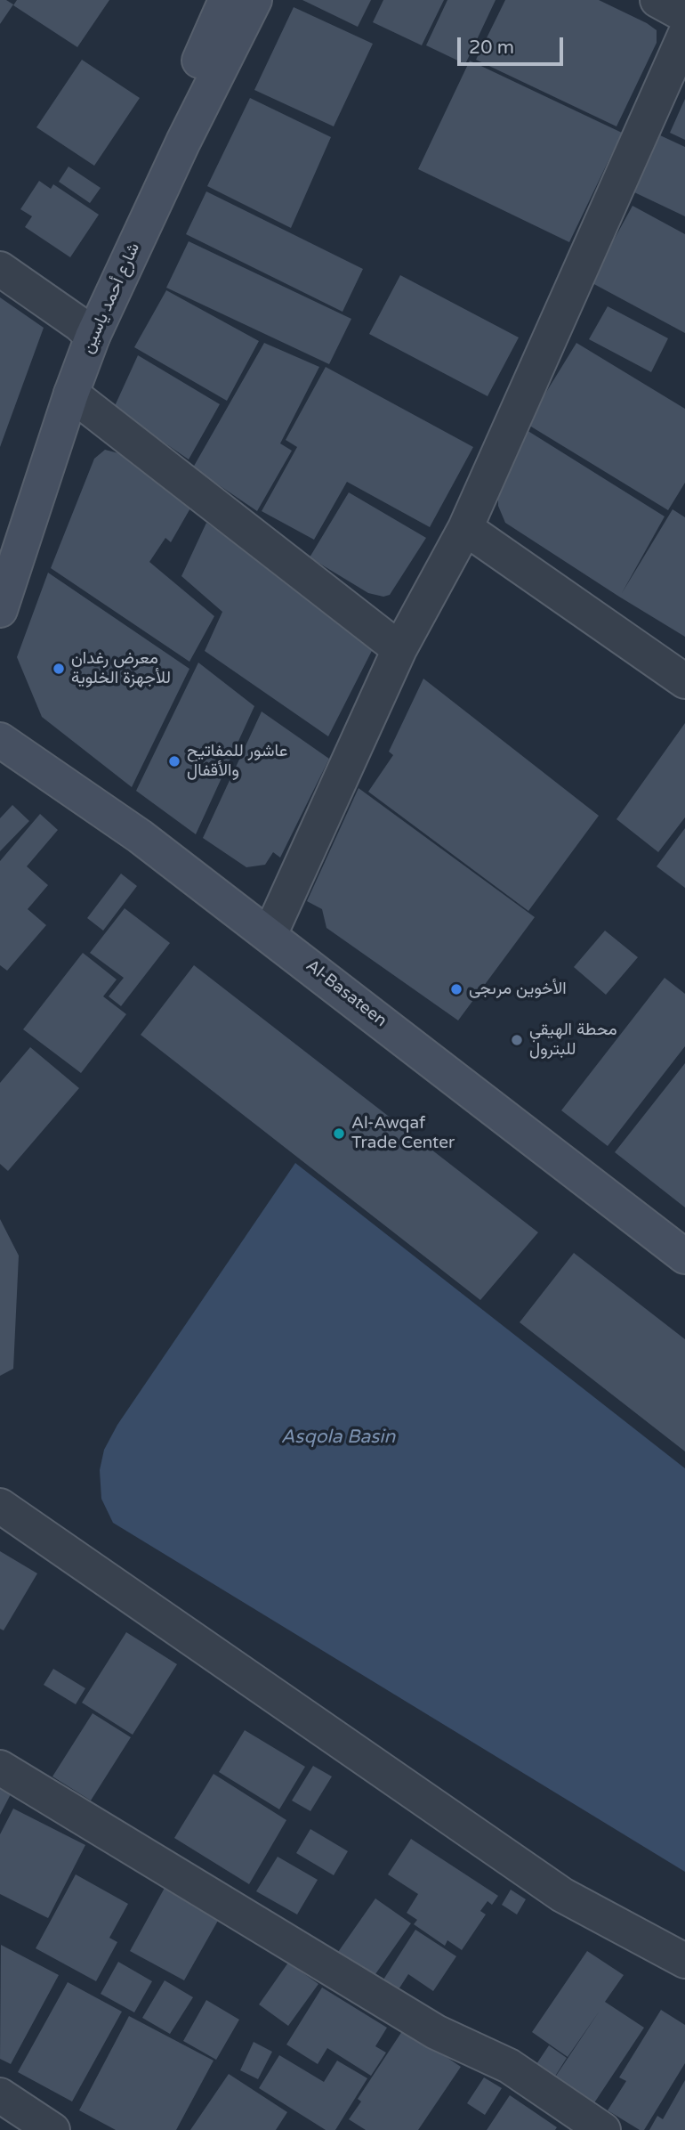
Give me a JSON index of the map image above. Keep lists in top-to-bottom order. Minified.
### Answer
{"streets":{"main road":["شارع أحمد ياسين","Al-Basateen"]},"water":["Asqola Basin"],"places":["معرض رغدان للأجهزة الخلوية","عاشور للمفاتيح والأقفال","الأخوين مرىجى","محطة الهيقي للبترول","Al-Awqaf Trade Center"],"scale_bar":"20 m"}
